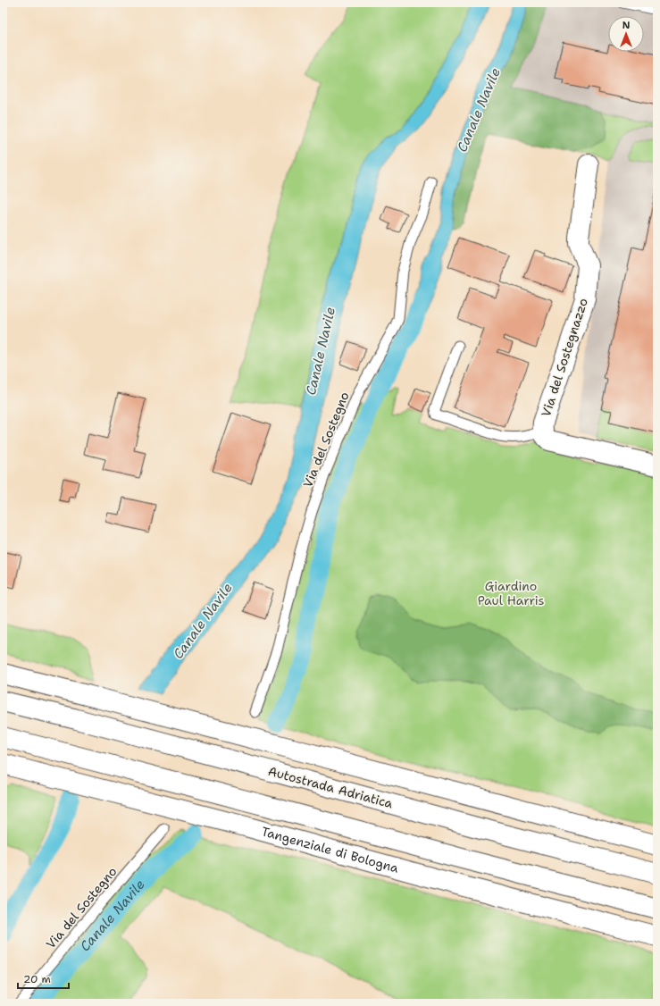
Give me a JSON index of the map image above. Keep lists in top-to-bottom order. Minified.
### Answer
{"streets":{"main road":["Via del Sostegnazzo","Autostrada Adriatica","Tangenziale di Bologna"],"lane":["Via del Sostegno"]},"water":["Canale Navile"],"parks":["Giardino Paul Harris"],"scale_bar":"20 m","north":"top"}
